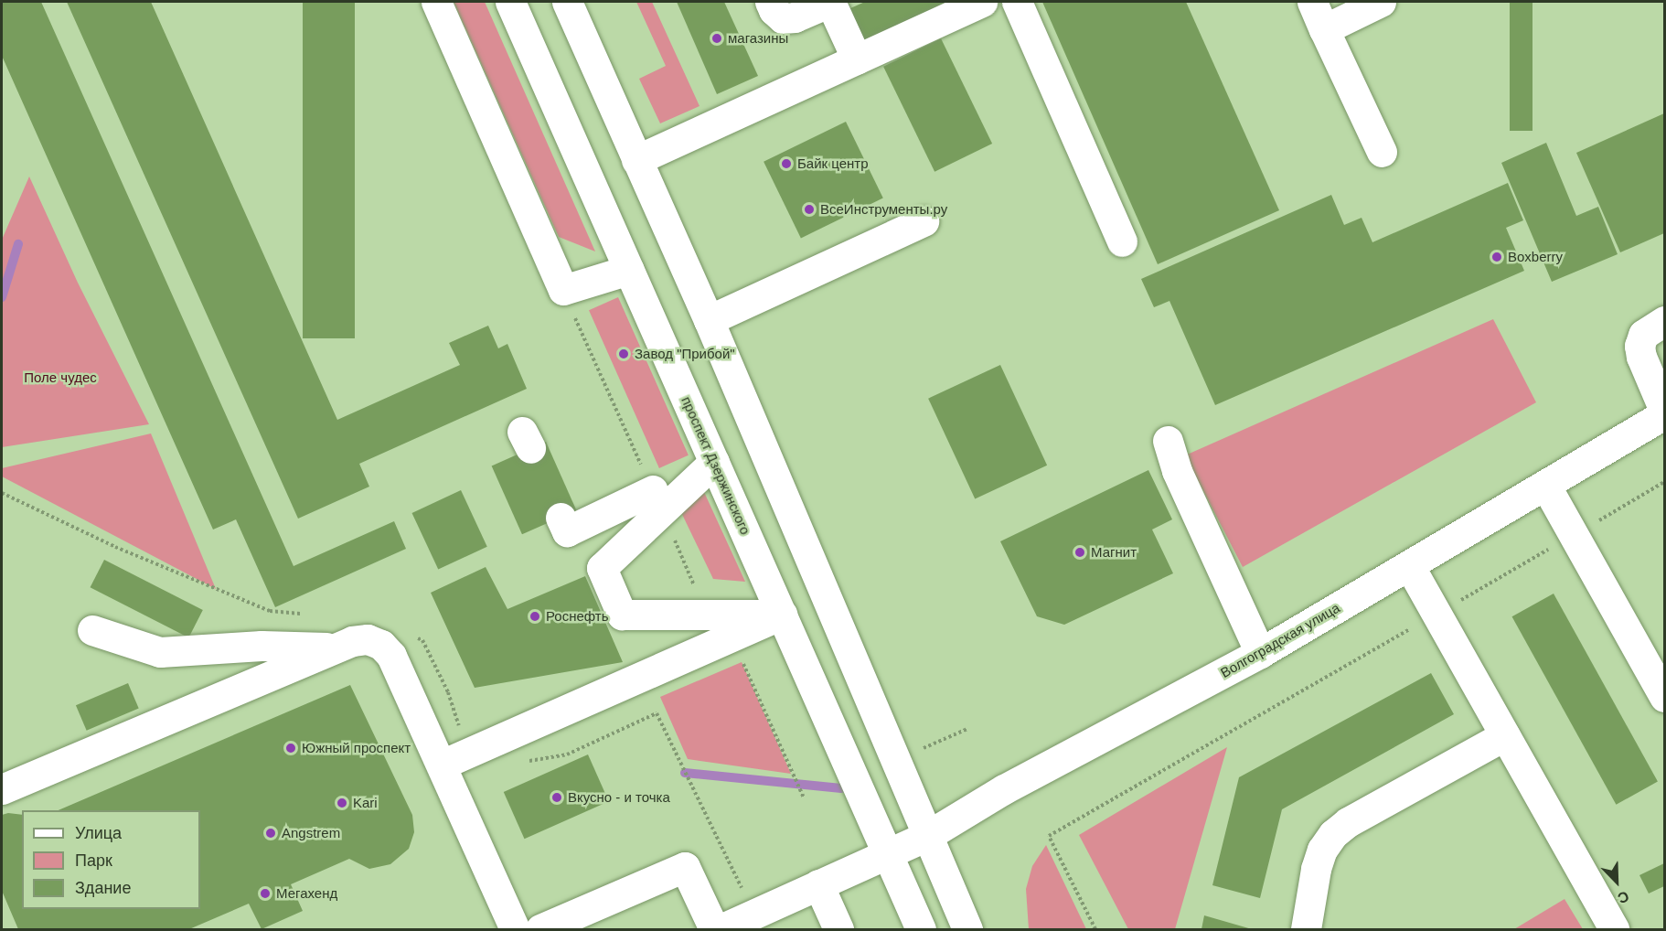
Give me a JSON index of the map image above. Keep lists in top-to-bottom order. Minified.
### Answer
{"streets":{"street":["проспект Дзержинского","Волгоградская улица"]},"crossings":[["проспект Дзержинского","Волгоградская улица"]],"parks":["Поле чудес"],"places":["магазины","Байк центр","ВсеИнструменты.ру","Boxberry","Завод \"Прибой\"","Магнит","Роснефть","Южный проспект","Вкусно - и точка","Kari","Angstrem","Мегахенд"],"legend":["Улица","Парк","Здание"],"north":"bottom right"}
